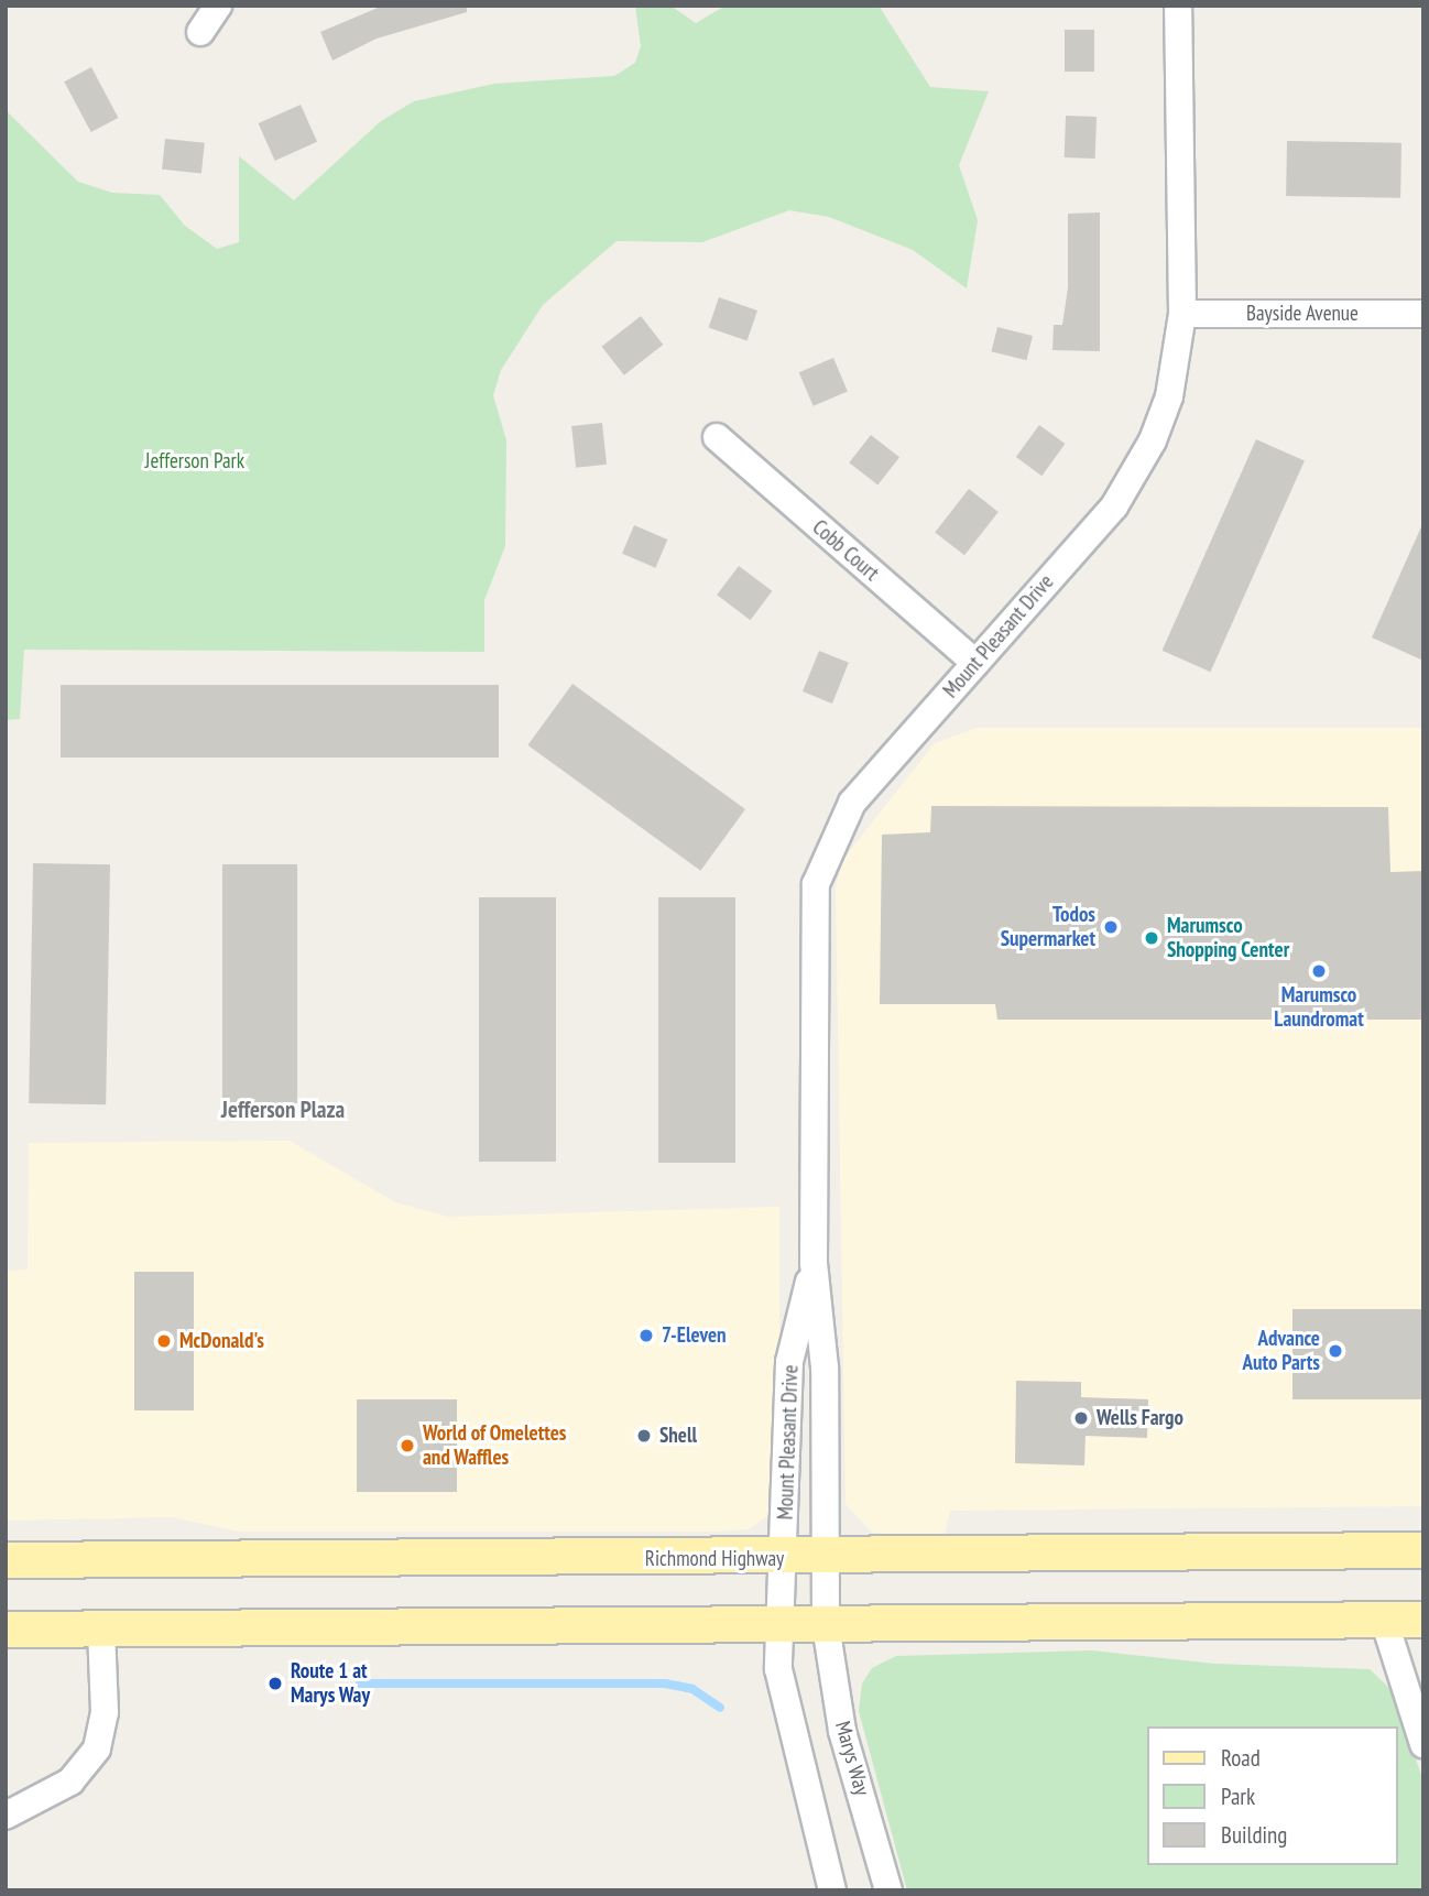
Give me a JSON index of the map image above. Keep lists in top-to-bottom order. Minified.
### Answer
{"streets":{"main road":["Richmond Highway"],"street":["Bayside Avenue","Cobb Court","Mount Pleasant Drive","Marys Way"]},"crossings":[["Bayside Avenue","Mount Pleasant Drive"],["Cobb Court","Mount Pleasant Drive"],["Mount Pleasant Drive","Richmond Highway"],["Mount Pleasant Drive","Marys Way"]],"districts":["Jefferson Plaza"],"parks":["Jefferson Park"],"places":["Todos Supermarket","Marumsco Shopping Center","Marumsco Laundromat","7-Eleven","McDonald's","Advance Auto Parts","Wells Fargo","Shell","World of Omelettes and Waffles","Route 1 at Marys Way"],"legend":["Road","Park","Building"]}
